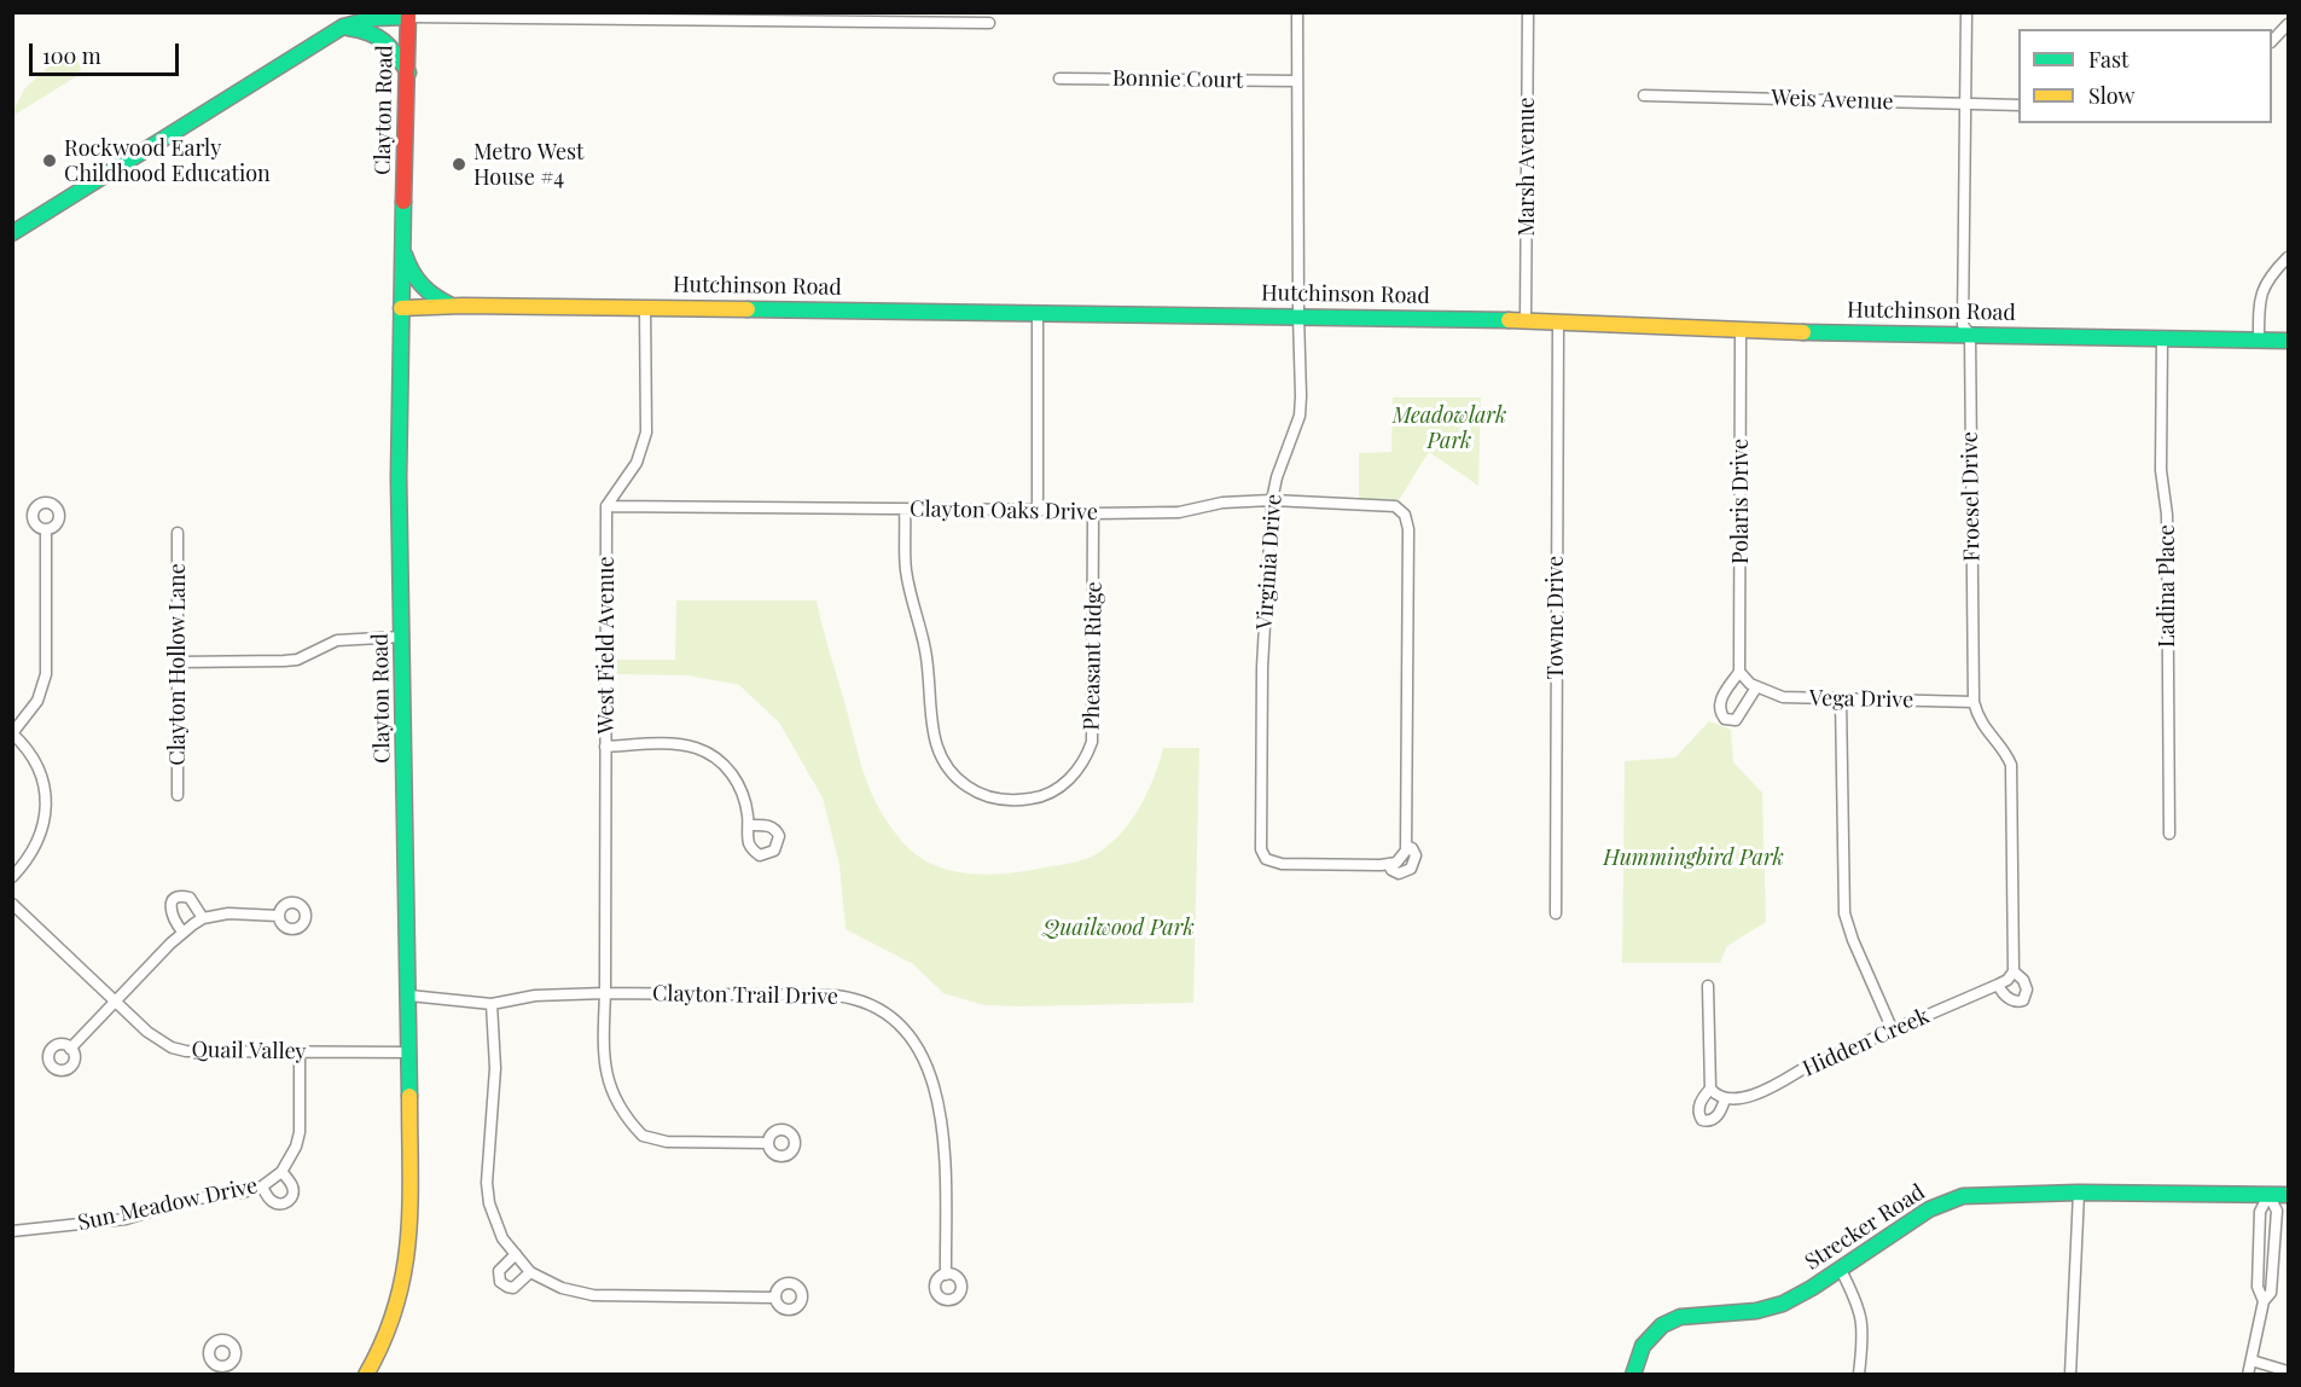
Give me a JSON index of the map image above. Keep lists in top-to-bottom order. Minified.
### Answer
{"streets":{"street":["Bonnie Court","Weis Avenue","Clayton Road","Marsh Avenue","Hutchinson Road","Froesel Drive","Polaris Drive","Clayton Oaks Drive","Virginia Drive","Ladina Place","Towne Drive","West Field Avenue","Pheasant Ridge","Clayton Hollow Lane","Vega Drive","Clayton Trail Drive","Hidden Creek","Quail Valley","Sun Meadow Drive","Strecker Road"]},"crossings":[["Bonnie Court","Virginia Drive"],["Weis Avenue","Froesel Drive"],["Clayton Road","Hutchinson Road"],["Clayton Road","Clayton Trail Drive"],["Clayton Road","Quail Valley"],["Marsh Avenue","Hutchinson Road"],["Hutchinson Road","Froesel Drive"],["Hutchinson Road","Polaris Drive"],["Hutchinson Road","Virginia Drive"],["Hutchinson Road","Ladina Place"],["Hutchinson Road","Towne Drive"],["Froesel Drive","Vega Drive"],["Froesel Drive","Hidden Creek"],["Clayton Oaks Drive","Virginia Drive"],["Clayton Oaks Drive","West Field Avenue"],["Clayton Oaks Drive","Pheasant Ridge"],["West Field Avenue","Clayton Trail Drive"],["Quail Valley","Sun Meadow Drive"]],"parks":["Meadowlark Park","Hummingbird Park","Quailwood Park"],"places":["Rockwood Early Childhood Education","Metro West House #4"],"legend":["Fast","Slow"],"scale_bar":"100 m"}
